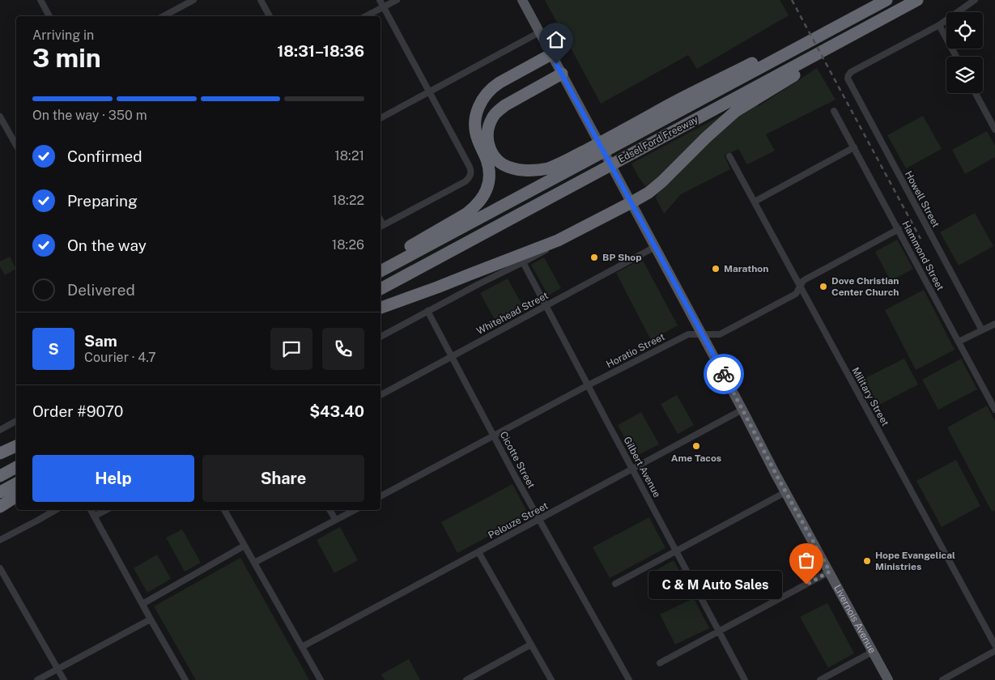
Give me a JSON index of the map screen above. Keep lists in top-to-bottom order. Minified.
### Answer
{"streets":{"highway":["Edsel Ford Freeway"],"main road":["Livernois Avenue"],"street":["Howell Street","Hammond Street","Whitehead Street","Horatio Street","Military Street","Cicotte Street","Gilbert Avenue","Pelouze Street"]},"crossings":[["Hammond Street","Horatio Street"],["Whitehead Street","Cicotte Street"],["Whitehead Street","Gilbert Avenue"],["Whitehead Street","Livernois Avenue"],["Horatio Street","Military Street"],["Horatio Street","Cicotte Street"],["Horatio Street","Gilbert Avenue"],["Horatio Street","Livernois Avenue"],["Cicotte Street","Pelouze Street"],["Gilbert Avenue","Pelouze Street"],["Pelouze Street","Livernois Avenue"]],"places":["BP Shop","Marathon","Dove Christian Center Church","Ame Tacos","Hope Evangelical Ministries","C & M Auto Sales"],"page":{"heading":["3 min","Arriving in","18:31–18:36"],"panel":["Sam","Courier · 4.7","Order #9070","$43.40"],"bar":"On the way · 350 m","list":[["Confirmed","18:21"],["Preparing","18:22"],["On the way","18:26"],"Delivered"],"round":"S","buttons":["Help","Share"],"bubble":"C & M Auto Sales"}}
